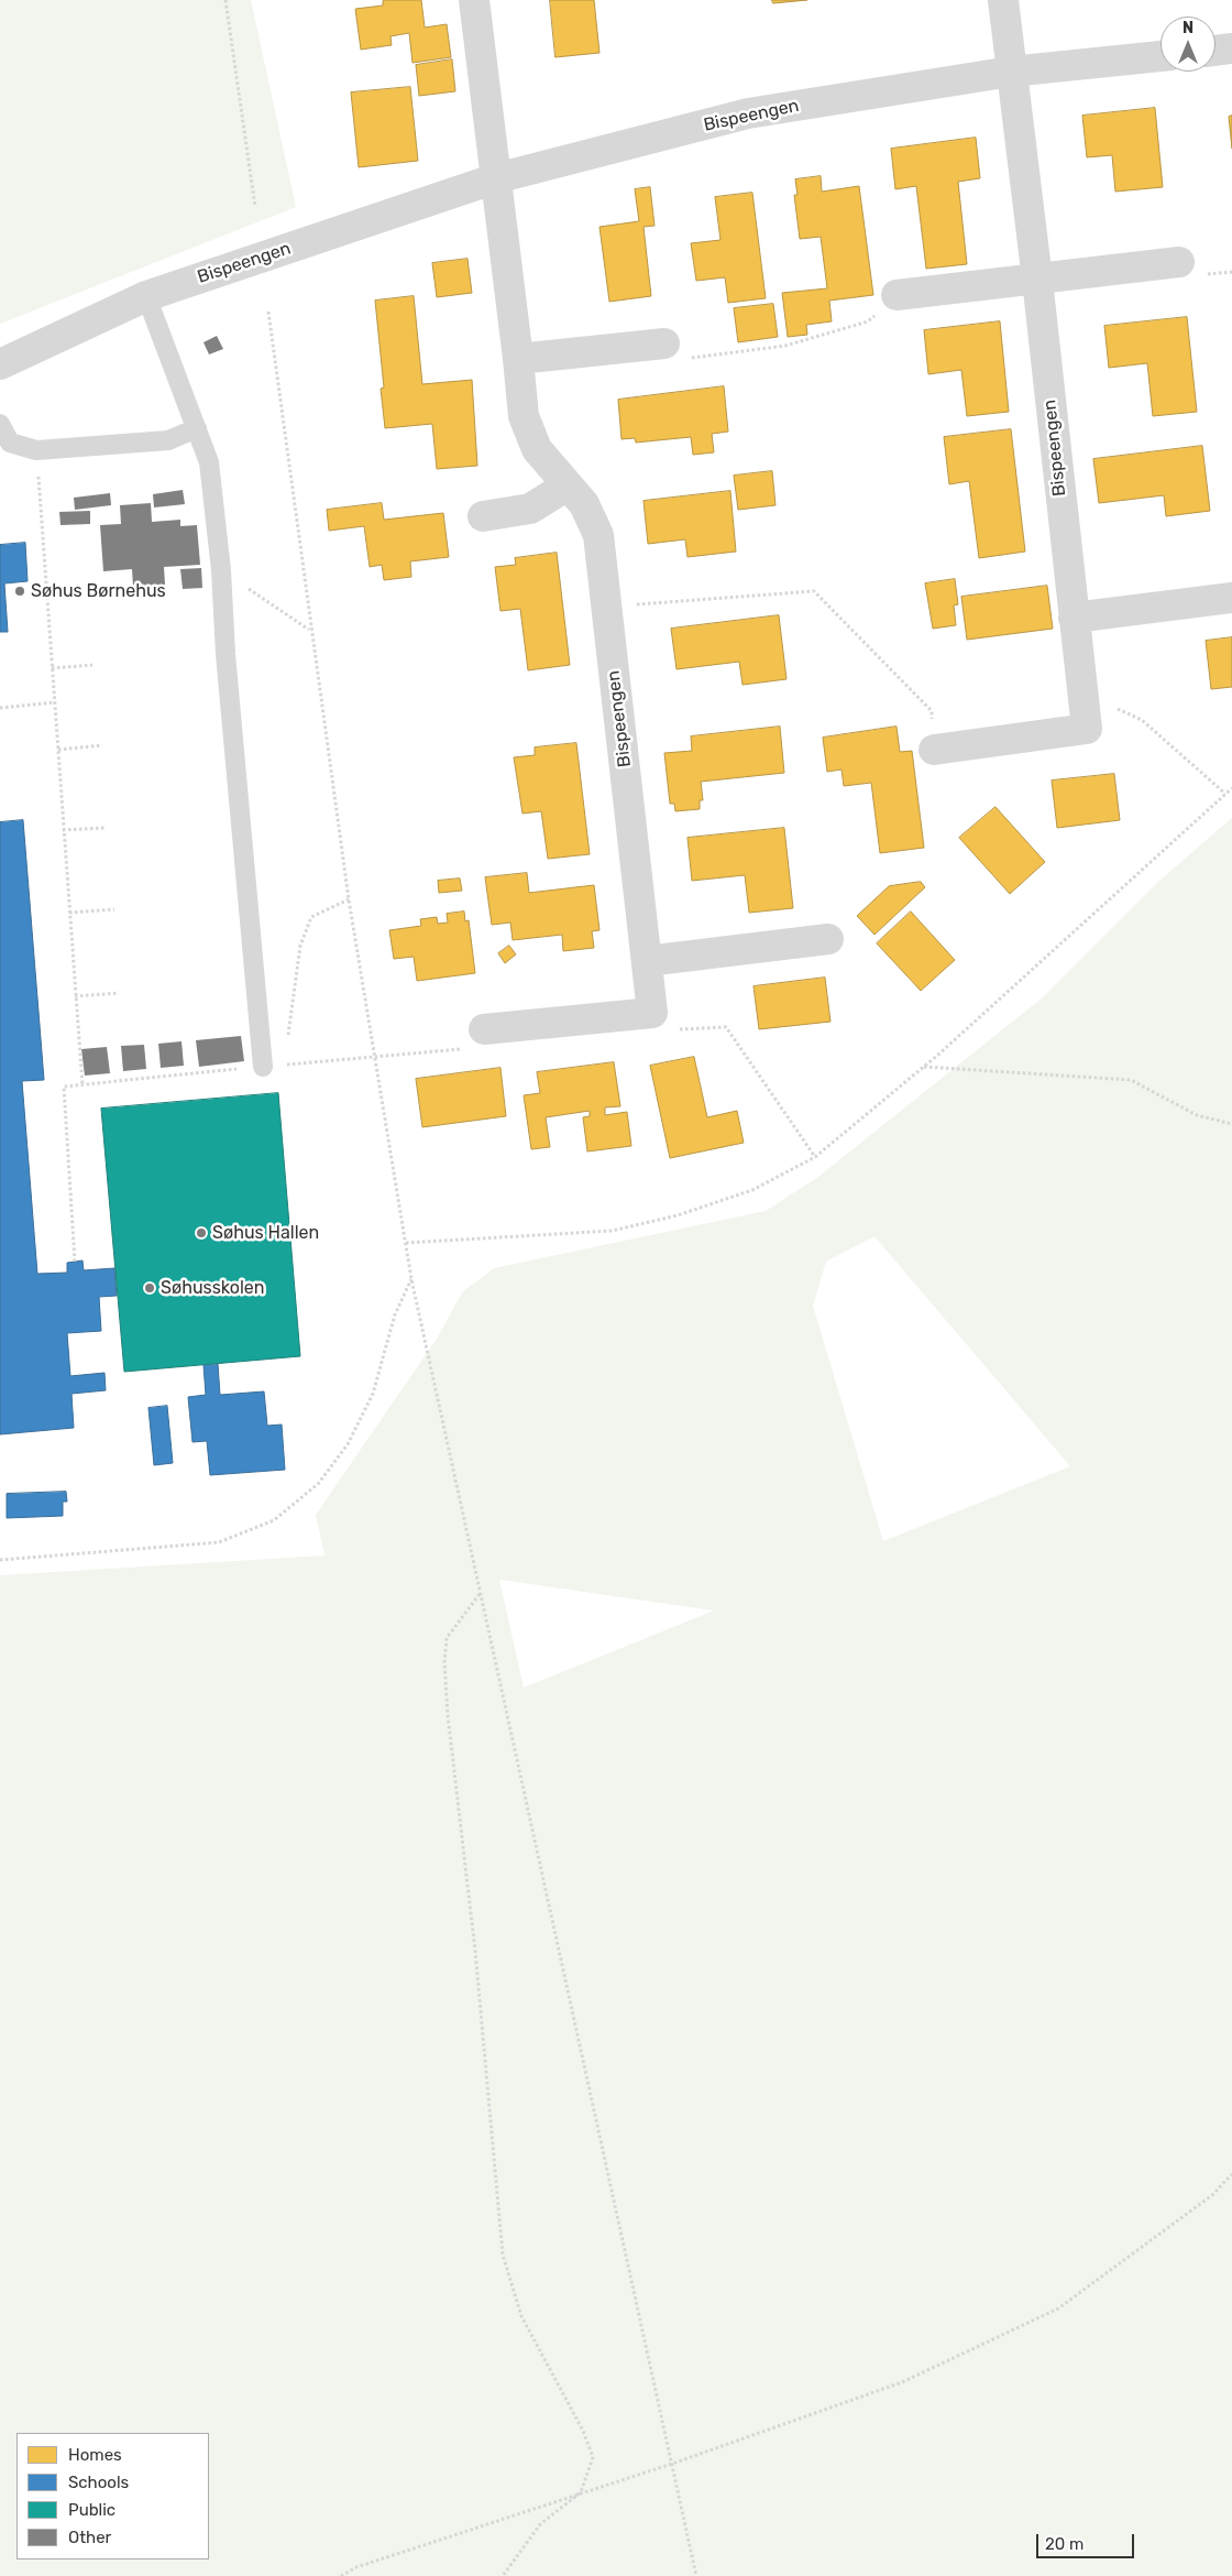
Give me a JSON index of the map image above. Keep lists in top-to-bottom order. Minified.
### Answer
{"streets":{"street":["Bispeengen"]},"places":["Søhus Børnehus","Søhus Hallen","Søhusskolen"],"legend":["Homes","Schools","Public","Other"],"scale_bar":"20 m","north":"top"}
